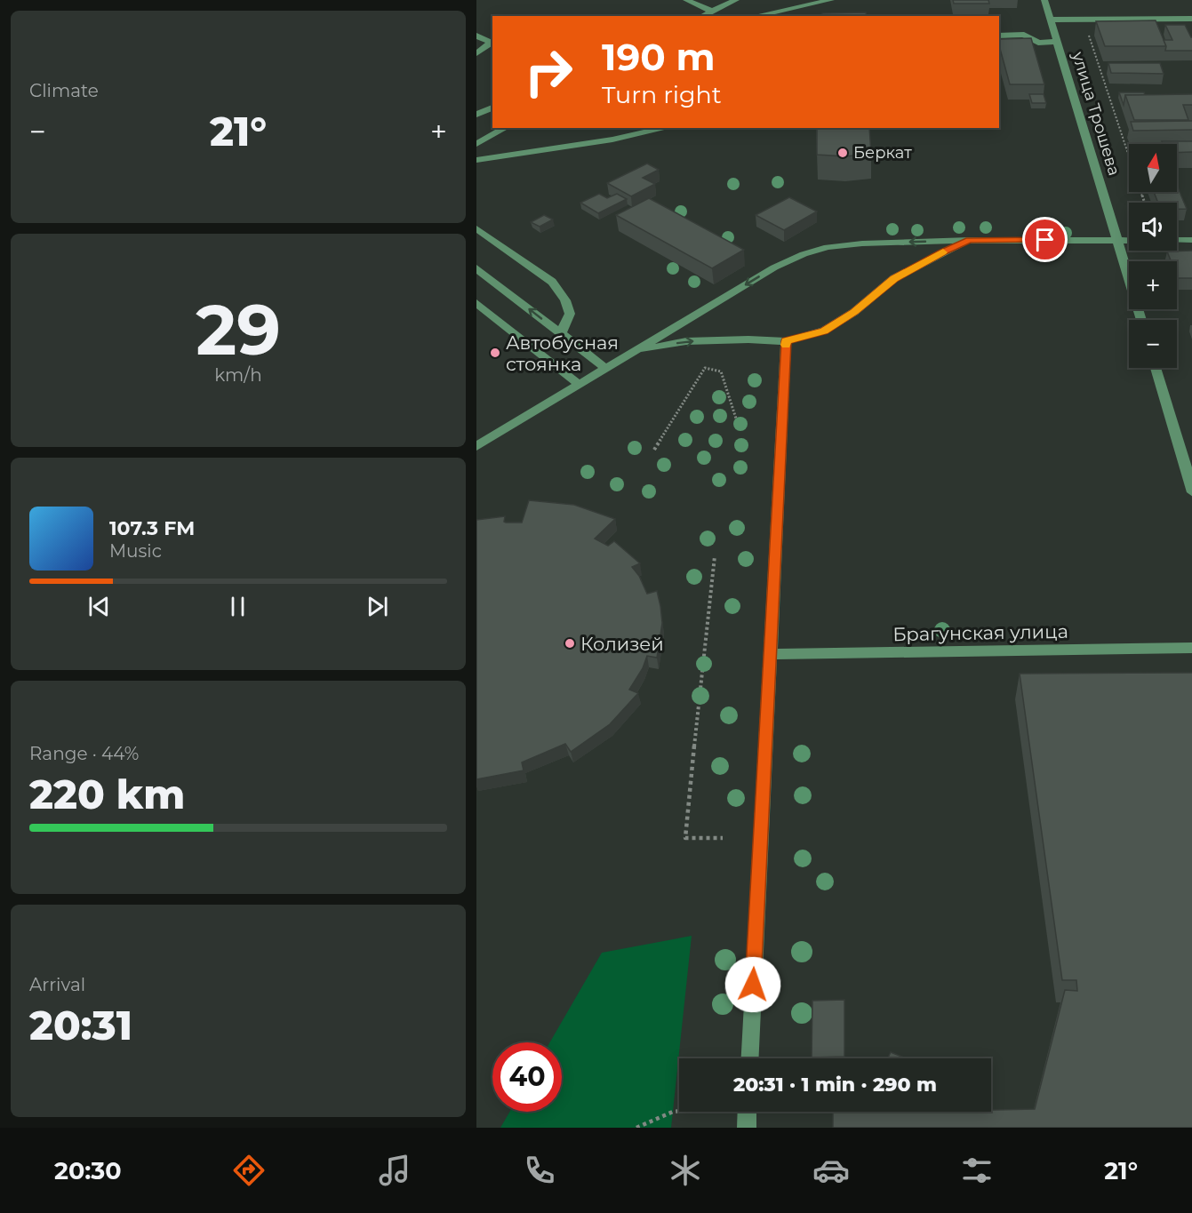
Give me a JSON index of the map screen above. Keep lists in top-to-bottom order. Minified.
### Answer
{"streets":{"street":["улица Трошева","Брагунская улица"]},"places":["Беркат","Автобусная стоянка","Колизей"],"north":"top","page":{"tile":["Climate",["29","km/h"],["Range · 44%","220 km"],["Arrival","20:31"]],"turn":["190 m","Turn right"],"heat":["−","21°","+"],"map_buttons":["+","−"],"song":["107.3 FM","Music"],"limit":"40","trip":"20:31 · 1 min · 290 m","tabs":["20:30","21°"]}}
